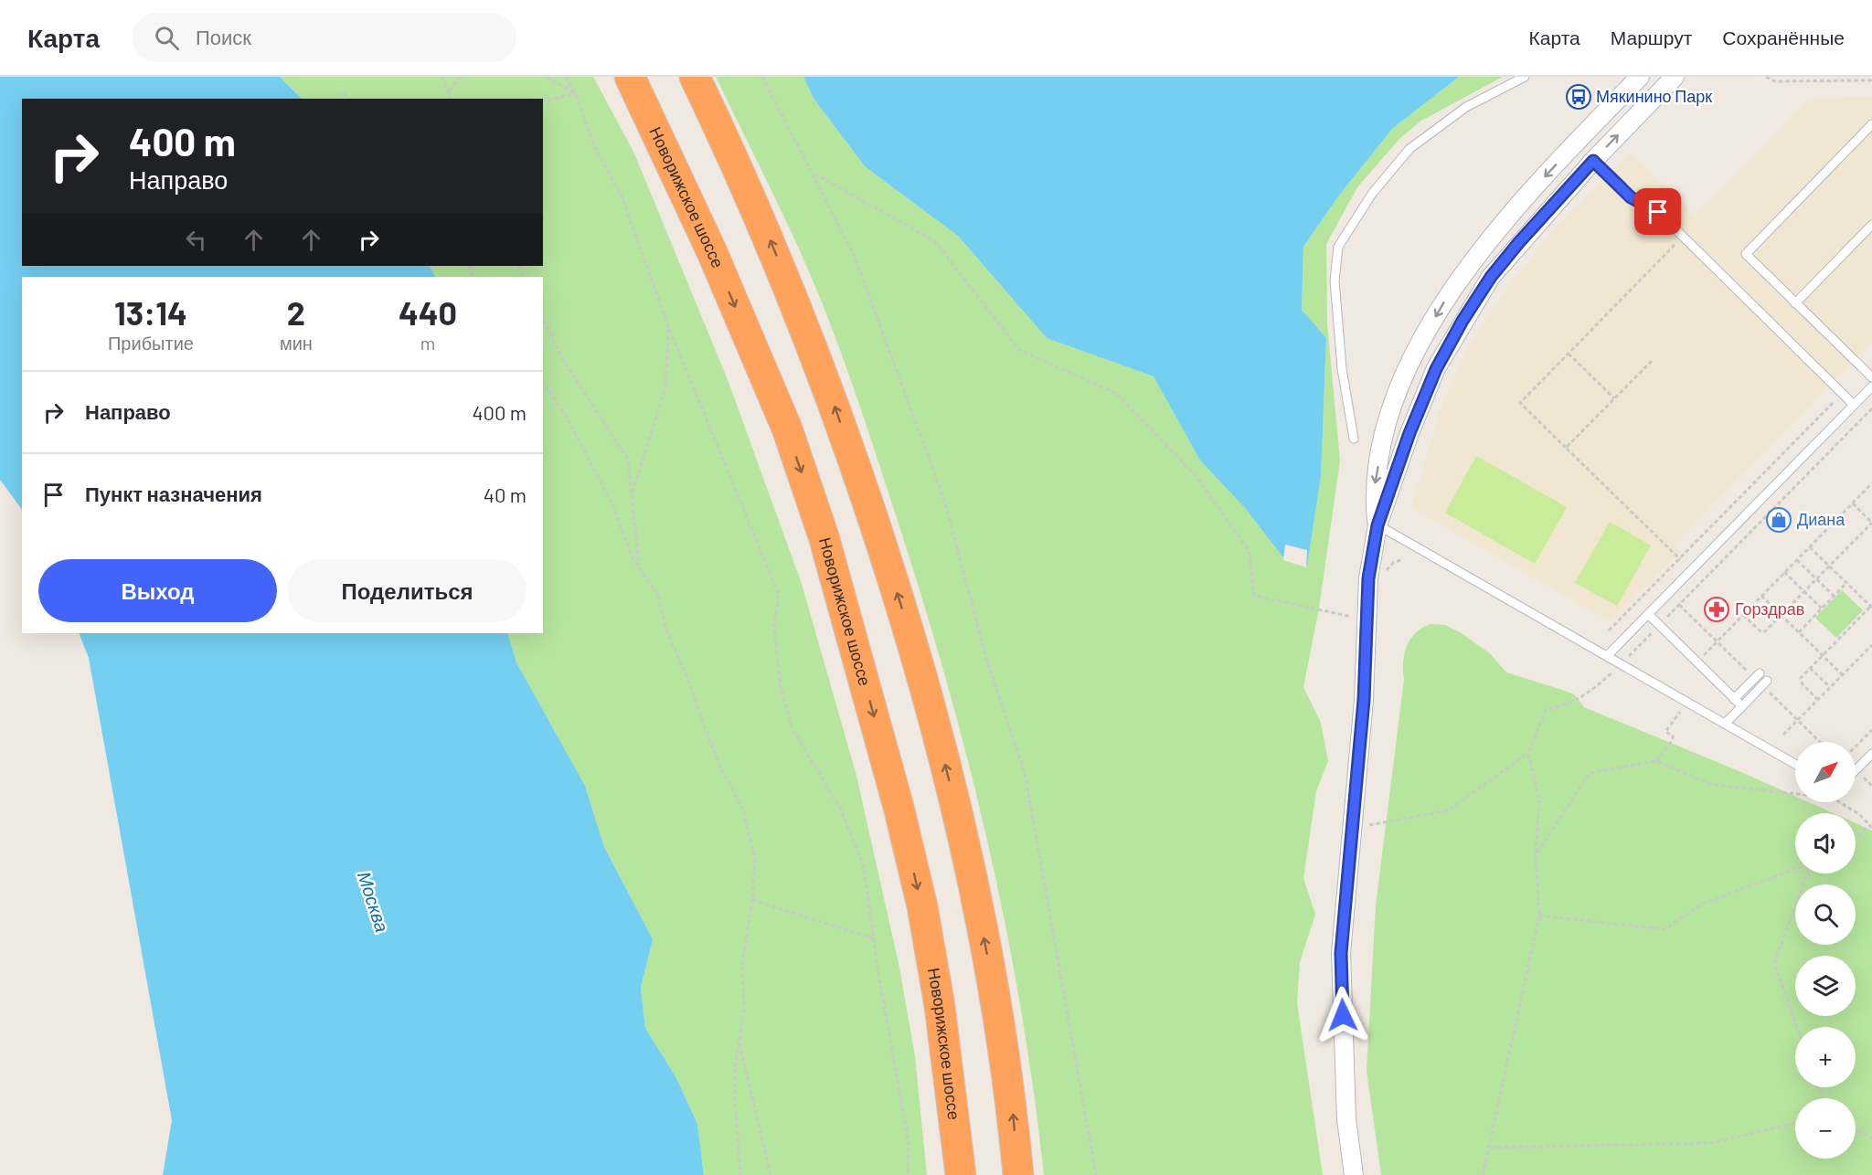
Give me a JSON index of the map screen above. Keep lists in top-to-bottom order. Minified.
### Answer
{"streets":{"highway":["Новорижское шоссе"]},"water":["Москва"],"places":{"bus stop":["Мякинино Парк"],"shop":["Диана"],"pharmacy":["Горздрав"]},"north":"top right","page":{"header":"Карта","search":"Поиск","nav":["Карта","Маршрут","Сохранённые"],"turn":["400 m","Направо"],"eta":["13:14","Прибытие","2","мин","440","m"],"list":[{"name":"Направо","value":"400 m"},{"name":"Пункт назначения","value":"40 m"}],"buttons":["Выход","Поделиться"],"map_buttons":["+","−"]}}
